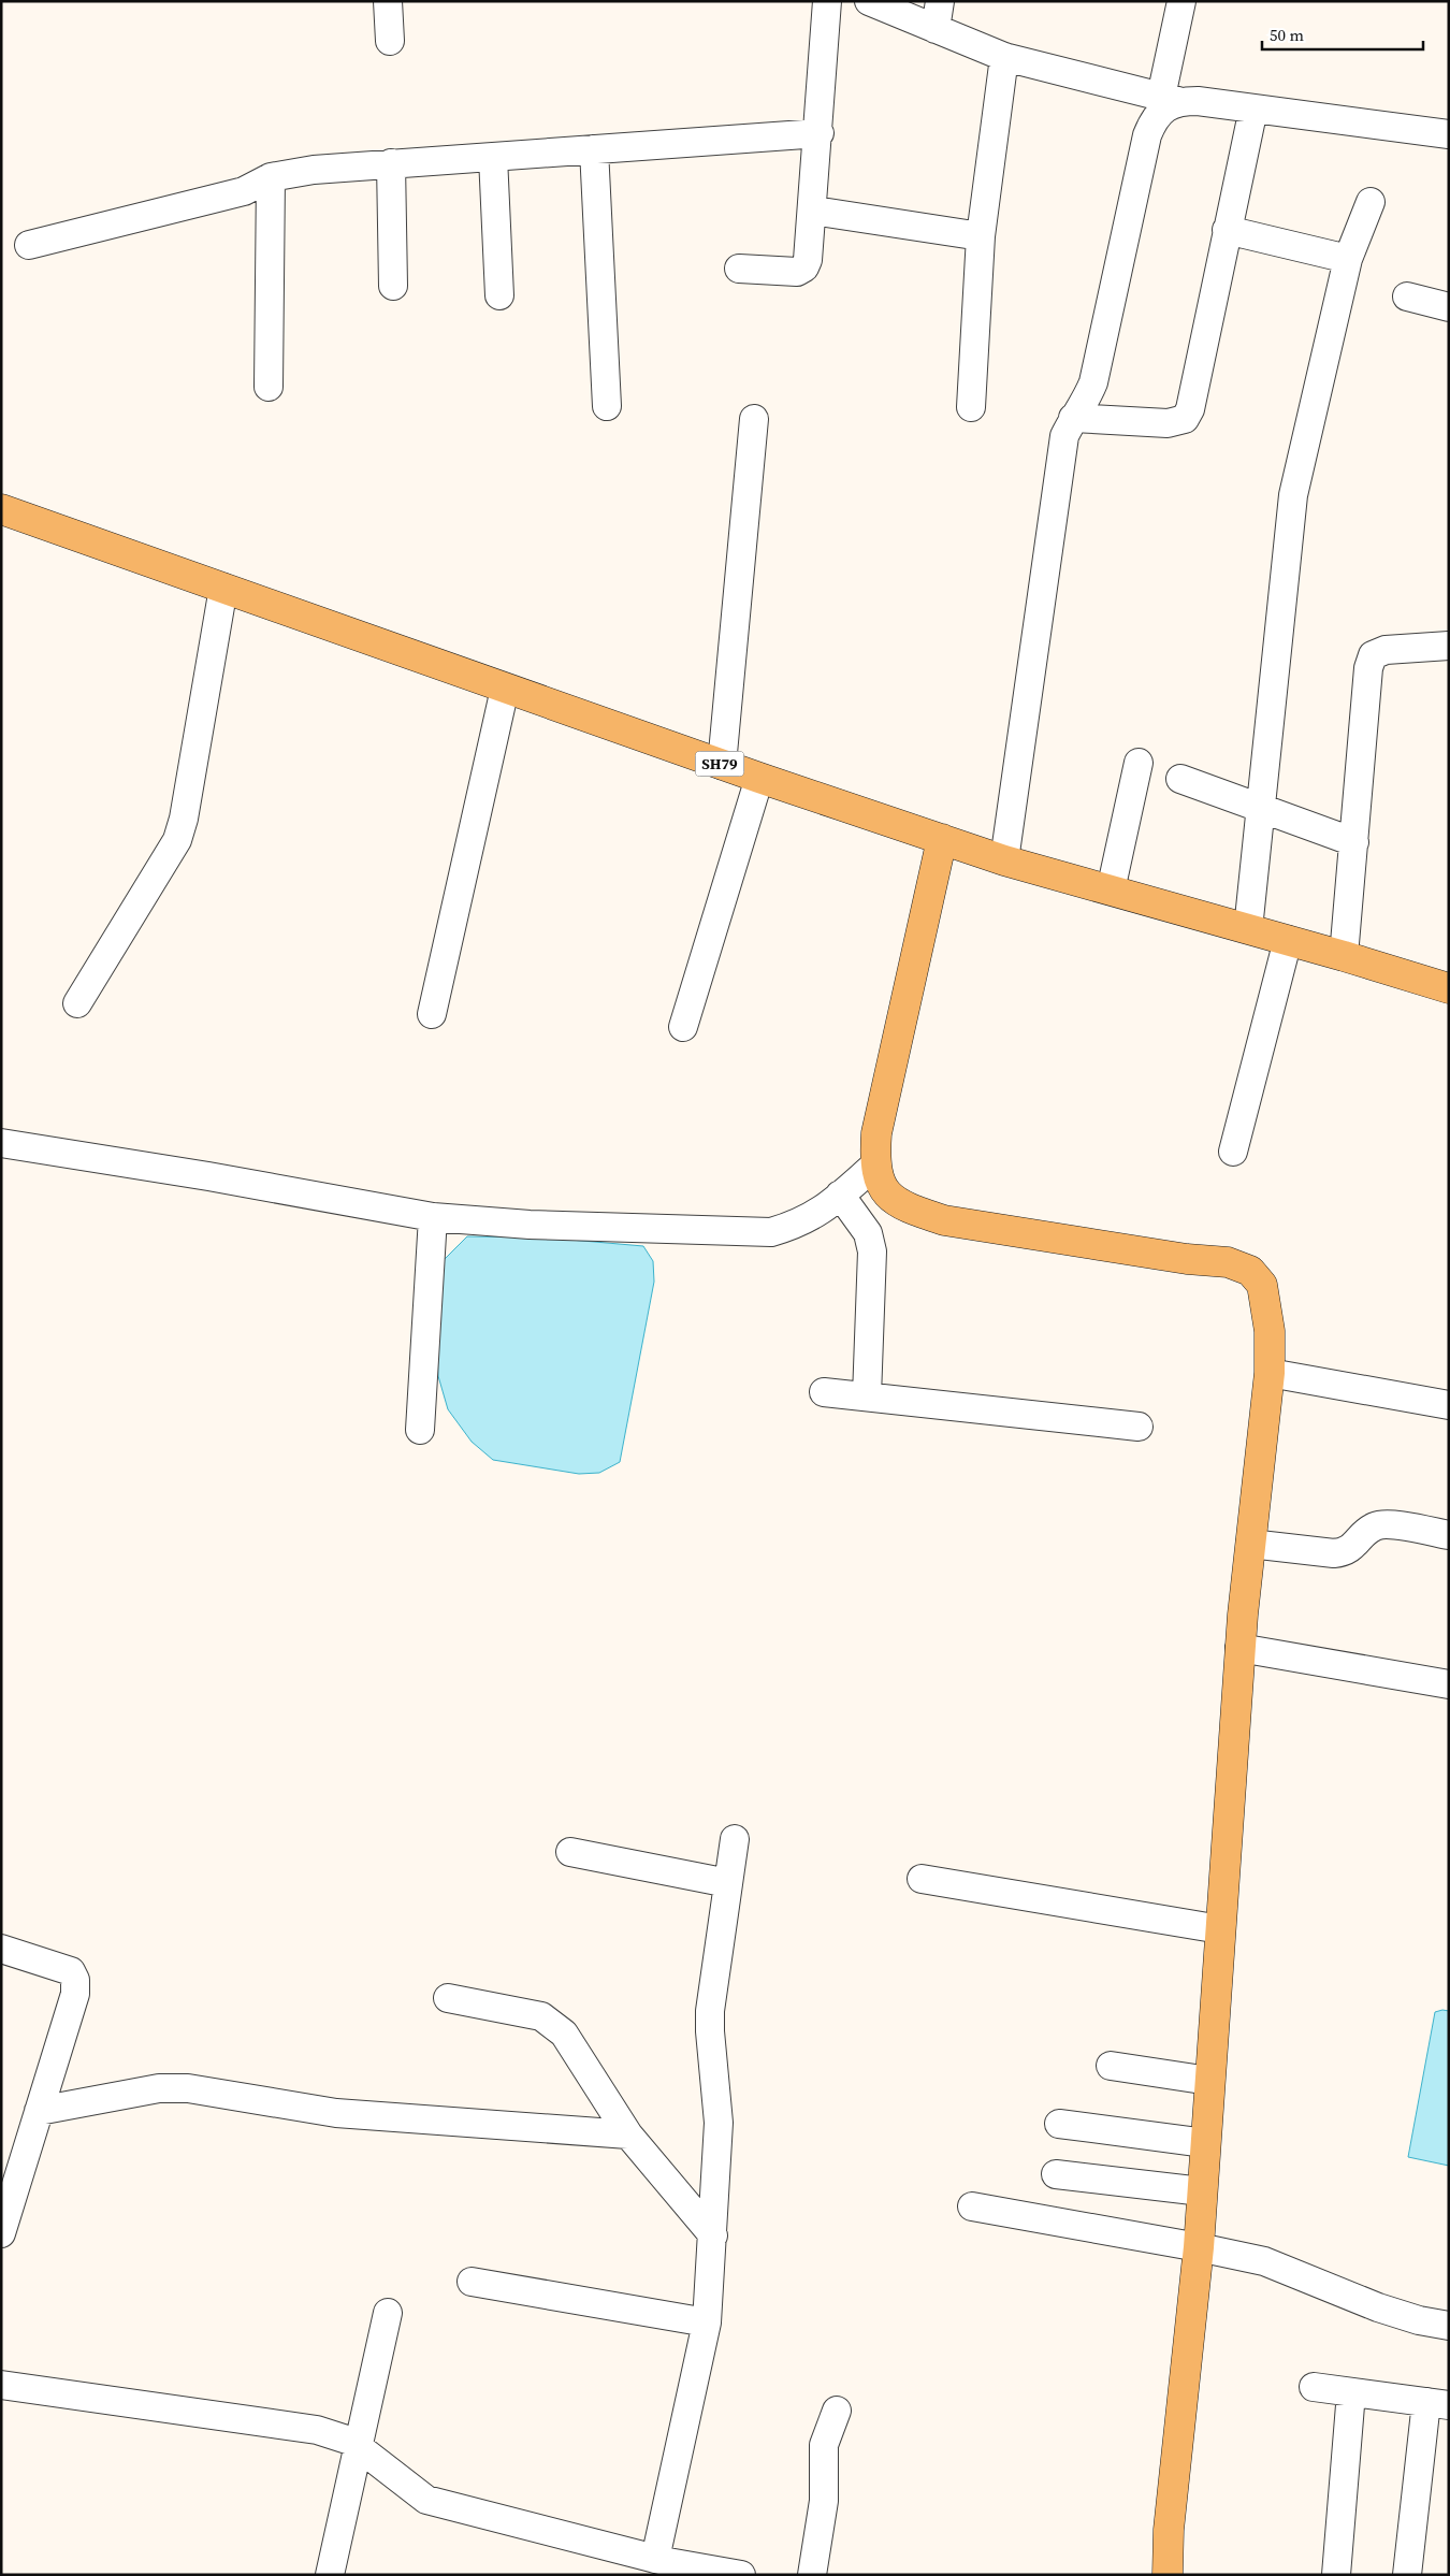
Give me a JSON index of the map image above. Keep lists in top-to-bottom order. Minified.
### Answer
{"streets":{"main road":["SH79"]},"scale_bar":"50 m"}
